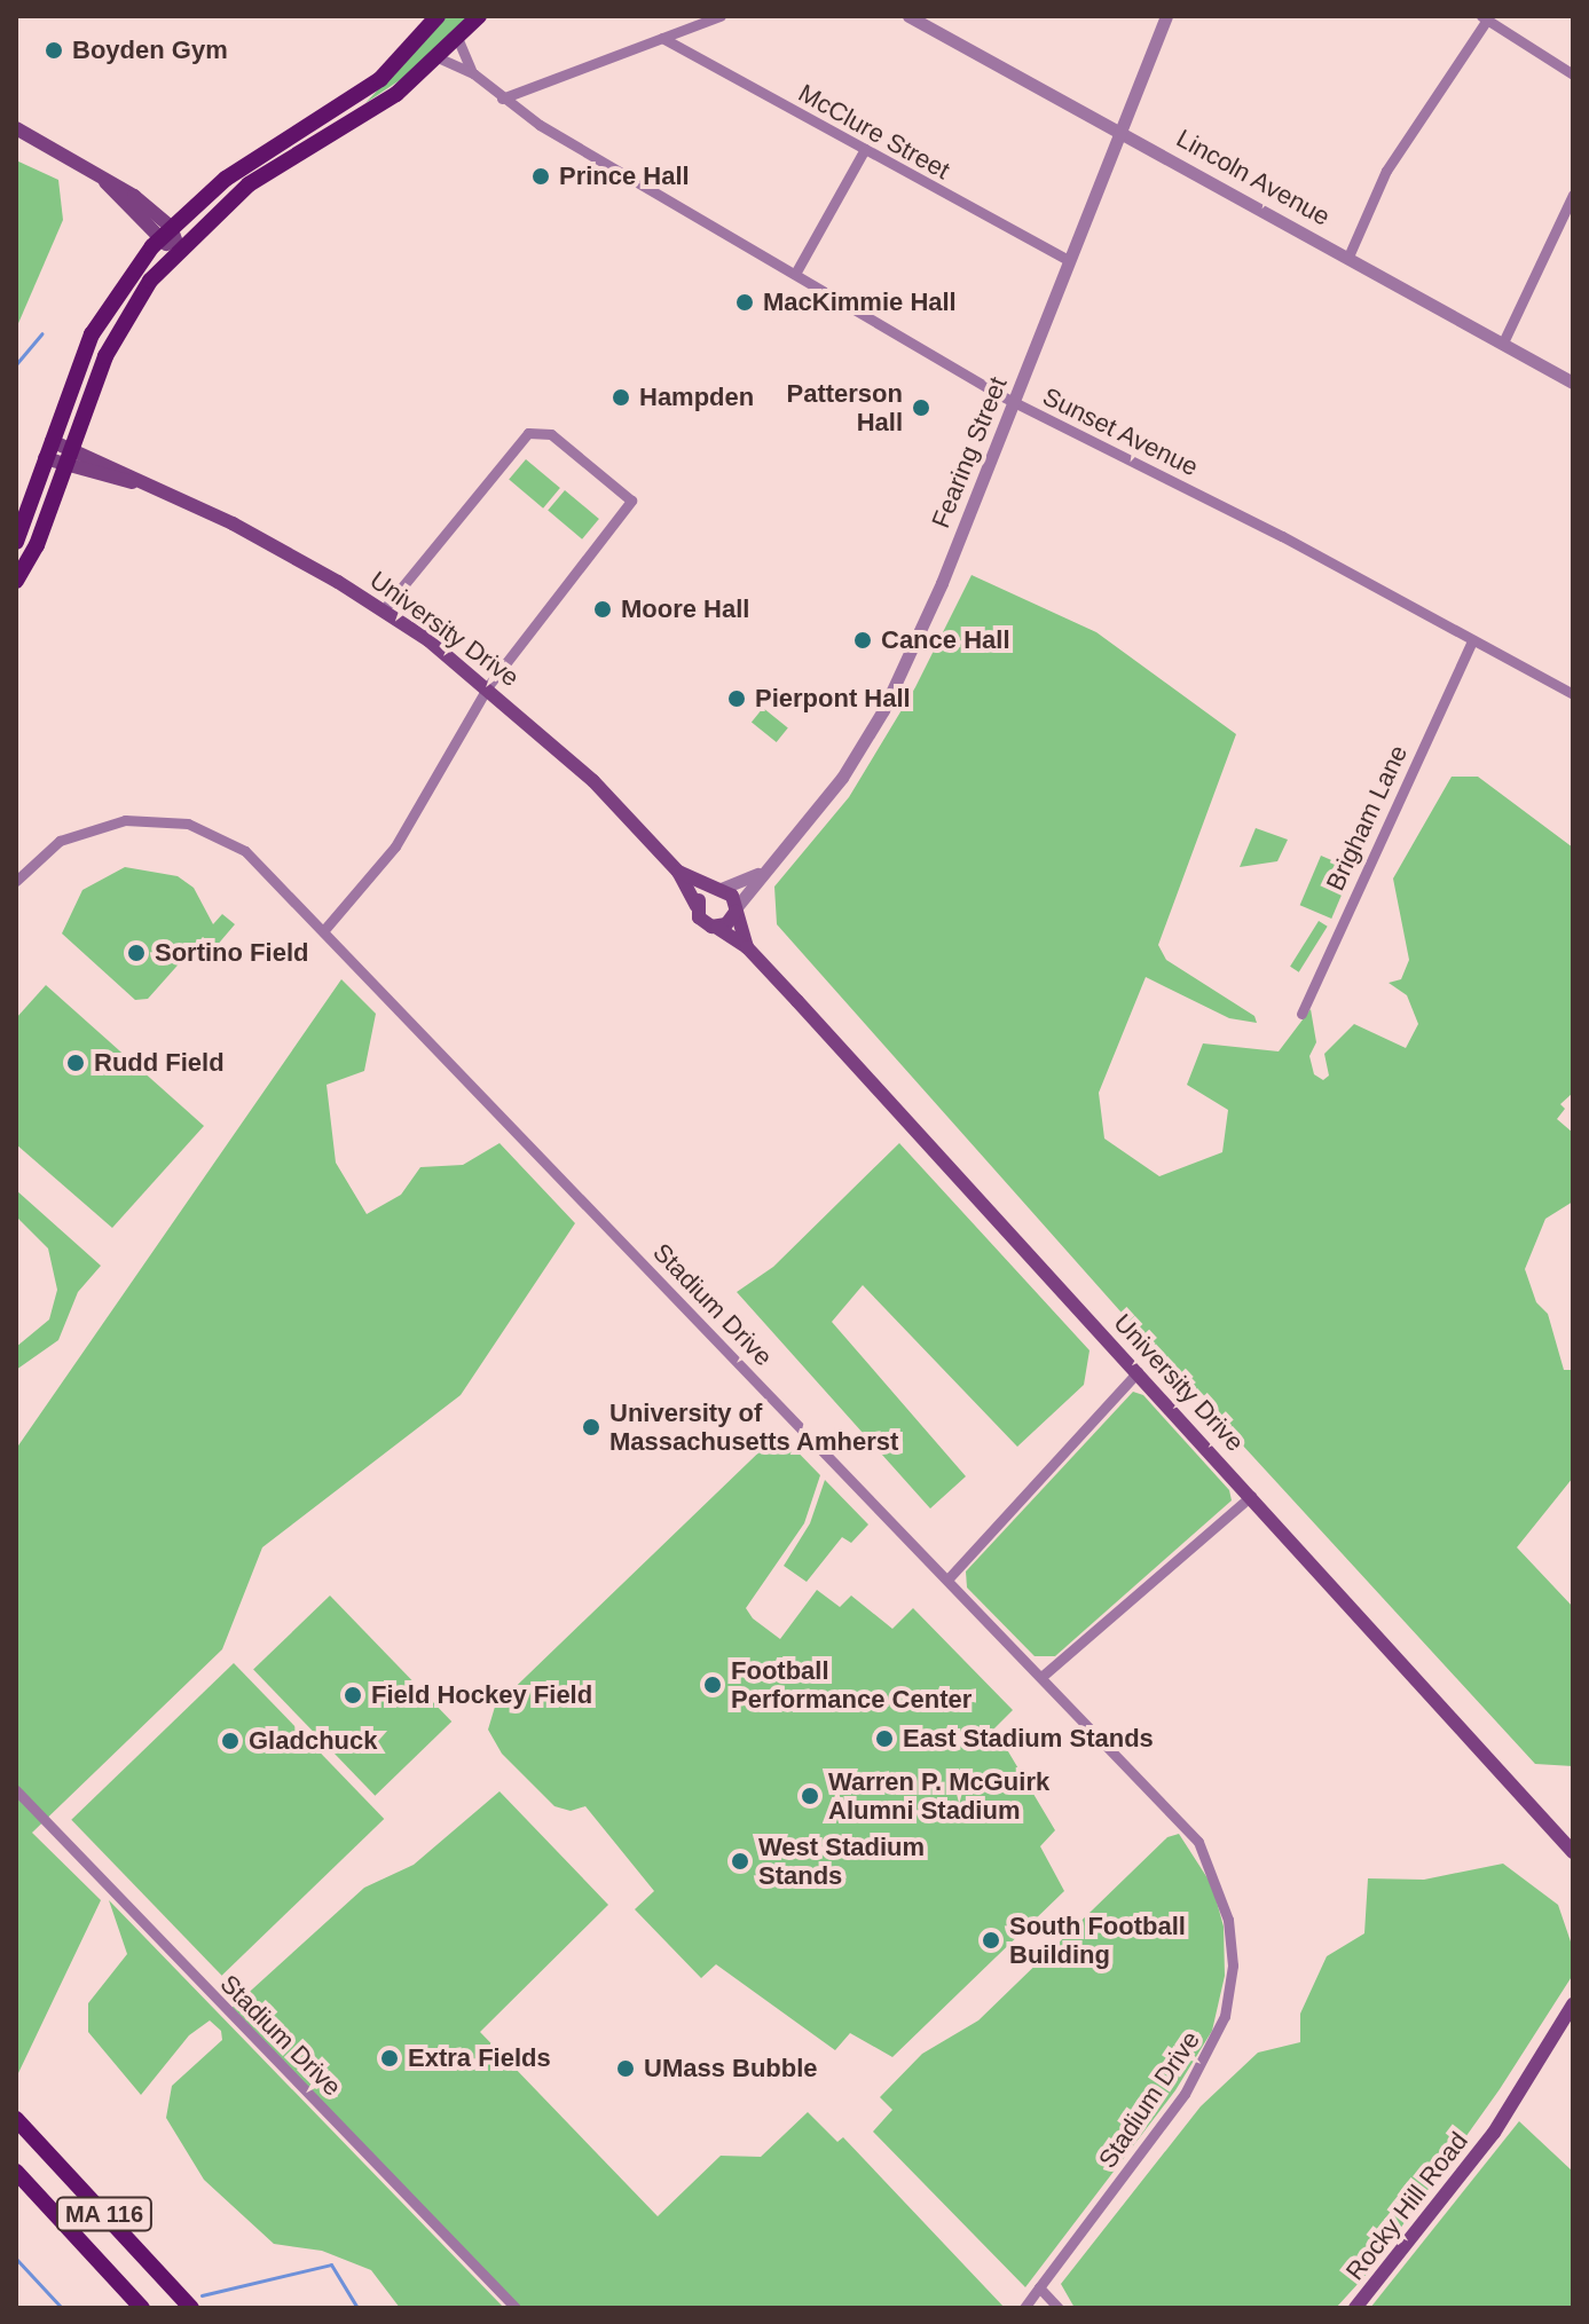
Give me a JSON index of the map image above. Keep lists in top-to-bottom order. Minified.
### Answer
{"streets":{"main road":["University Drive","Rocky Hill Road","MA 116"],"street":["McClure Street","Lincoln Avenue","Sunset Avenue","Fearing Street","Brigham Lane","Stadium Drive"]},"crossings":[["McClure Street","Fearing Street"],["Lincoln Avenue","Fearing Street"],["Sunset Avenue","Fearing Street"],["Sunset Avenue","Brigham Lane"],["Fearing Street","University Drive"]],"places":["Boyden Gym","Prince Hall","MacKimmie Hall","Hampden","Patterson Hall","Moore Hall","Cance Hall","Pierpont Hall","Sortino Field","Rudd Field","University of Massachusetts Amherst","Football Performance Center","Field Hockey Field","East Stadium Stands","Gladchuck","Warren P. McGuirk Alumni Stadium","West Stadium Stands","South Football Building","Extra Fields","UMass Bubble"]}
